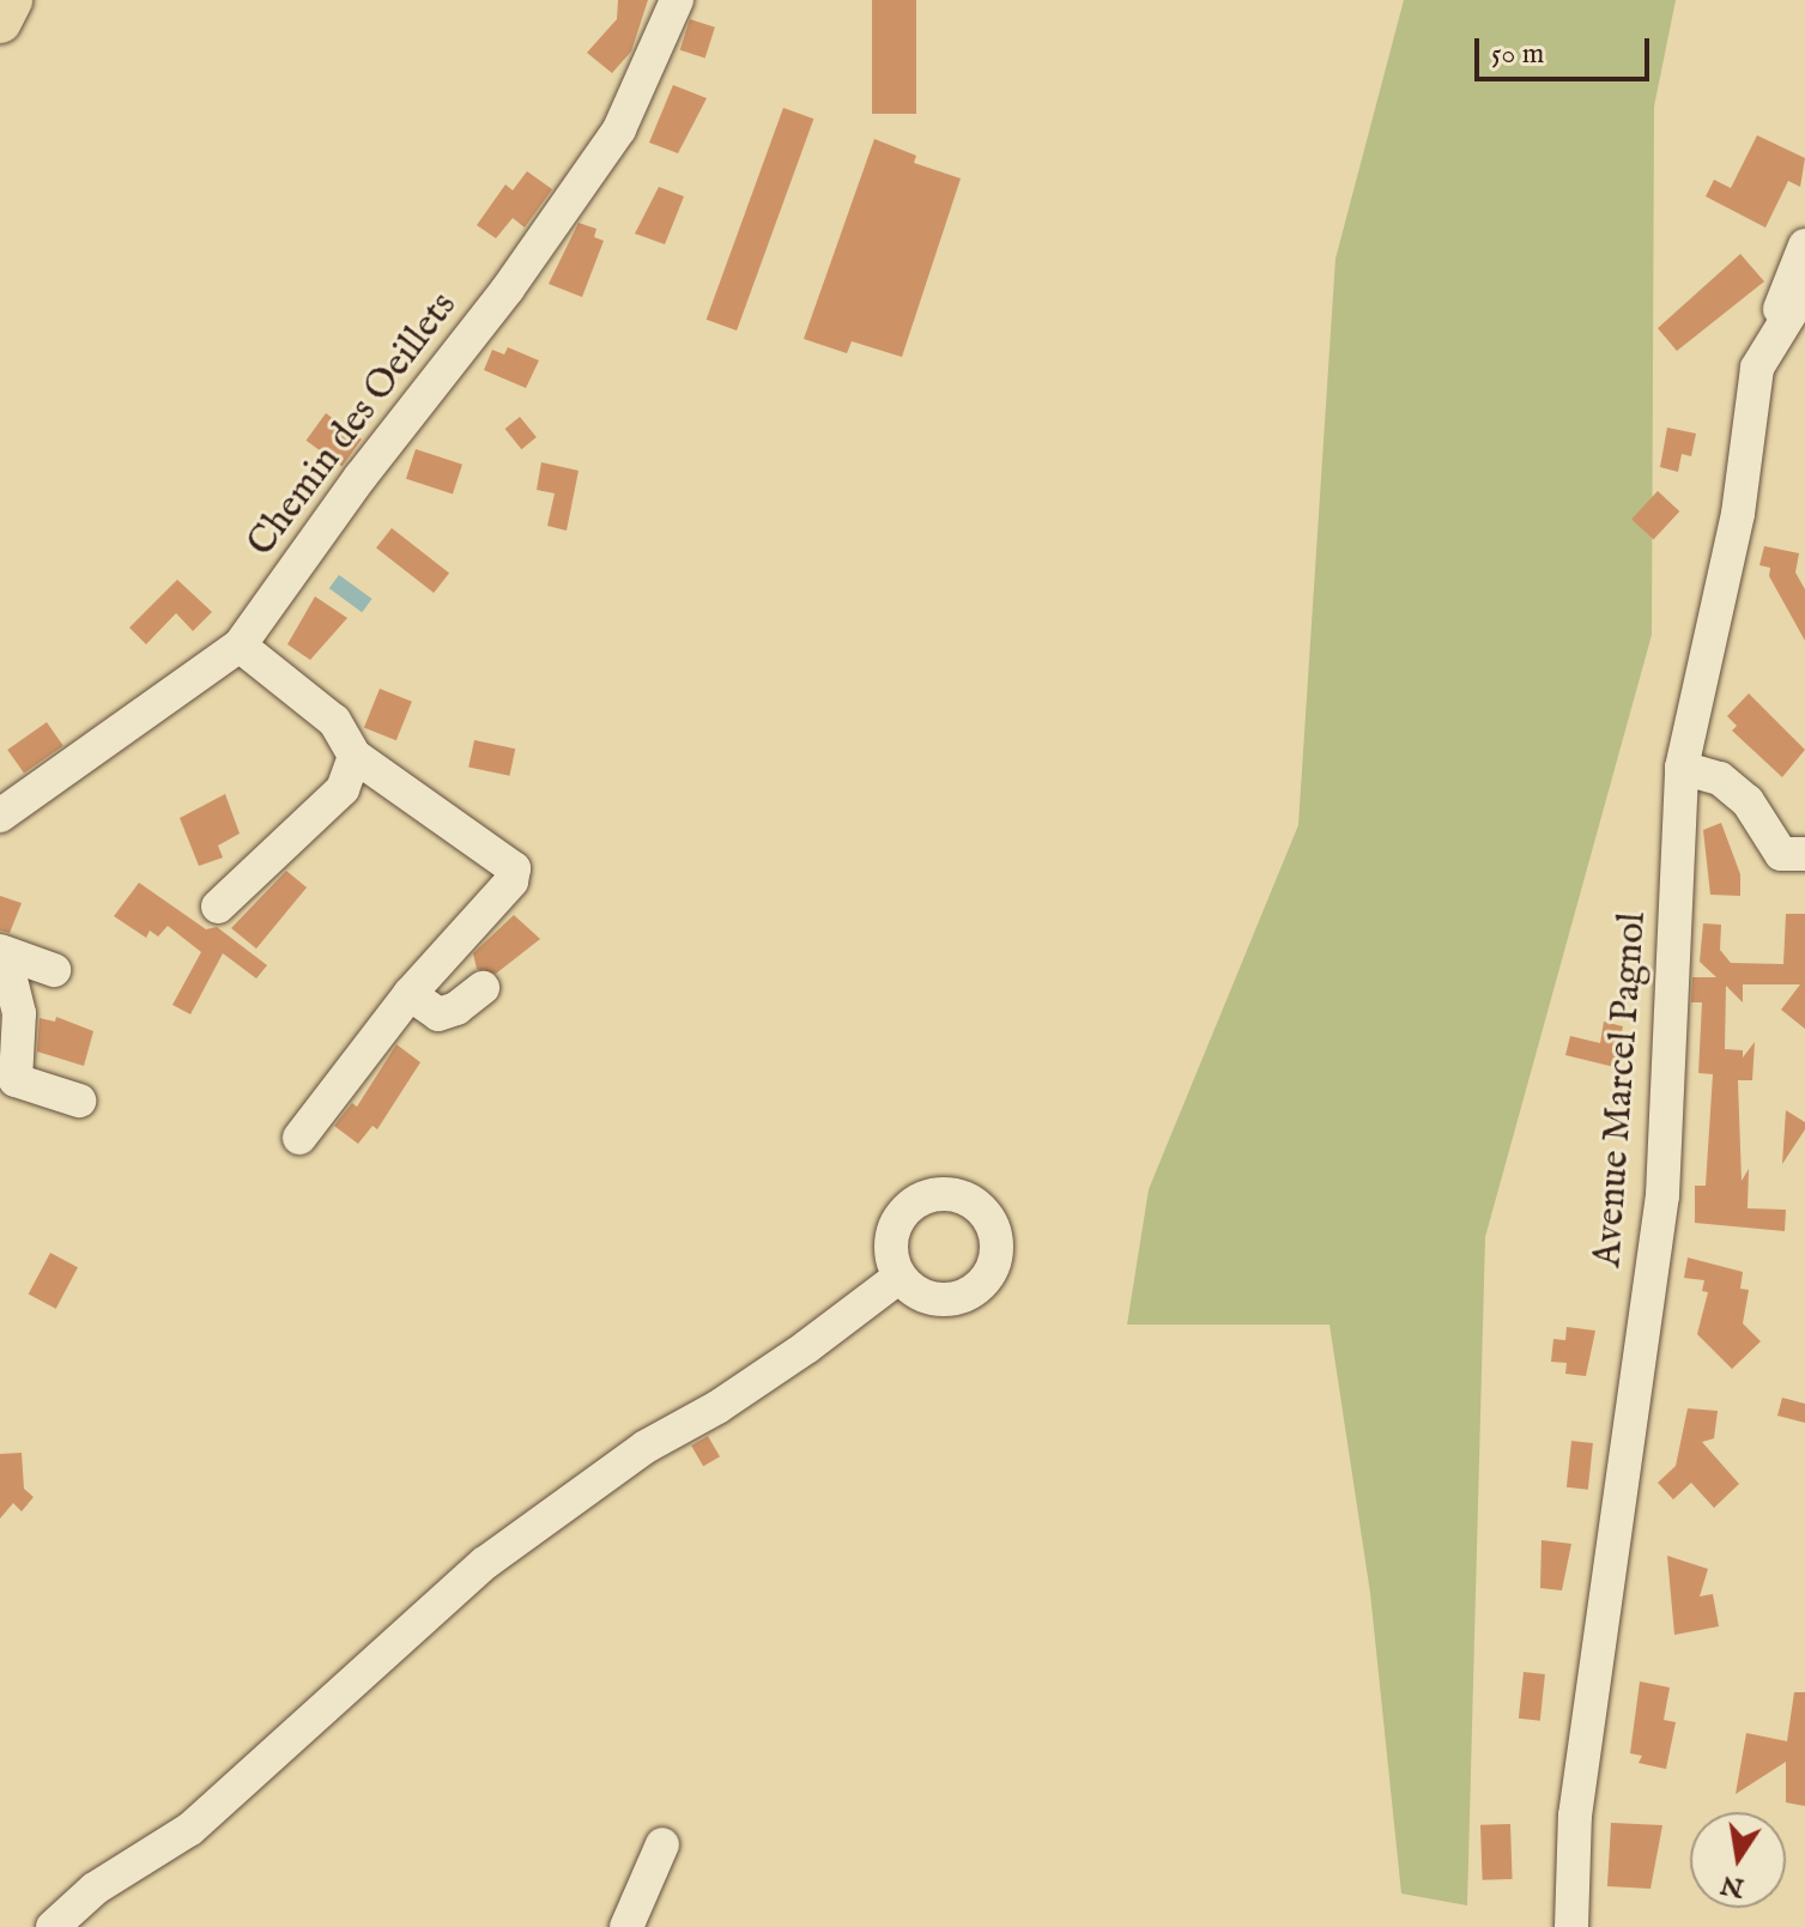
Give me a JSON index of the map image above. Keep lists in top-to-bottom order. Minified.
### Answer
{"streets":{"street":["Chemin des Oeillets","Avenue Marcel Pagnol"]},"scale_bar":"50 m","north":"bottom"}
